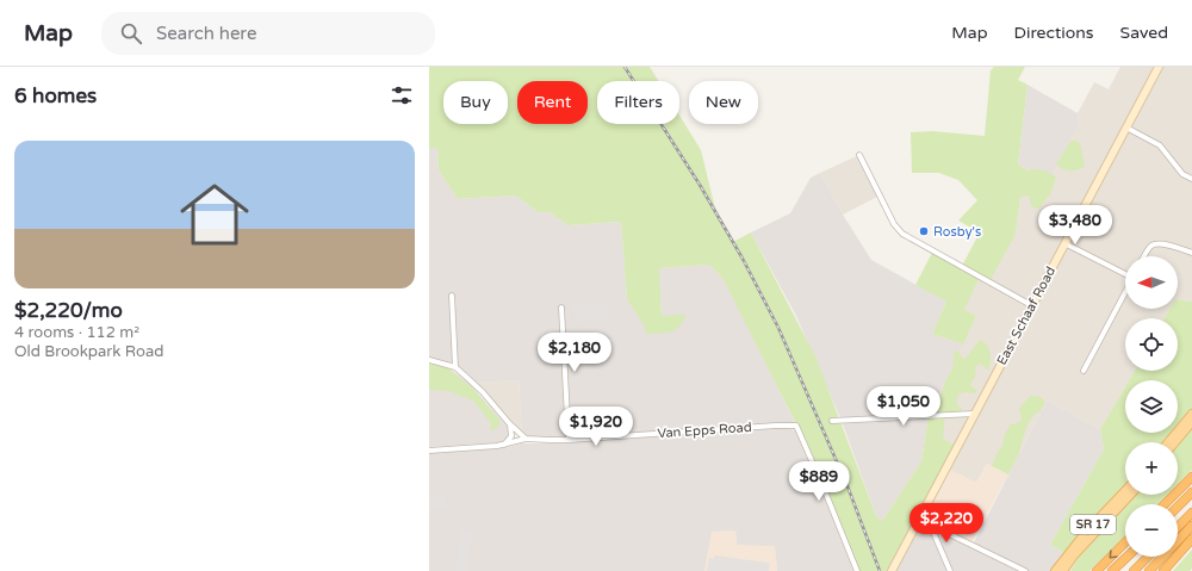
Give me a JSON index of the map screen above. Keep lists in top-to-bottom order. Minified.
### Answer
{"streets":{"main road":["SR 17"],"street":["East Schaaf Road","Van Epps Road"]},"places":["Rosby's"],"north":"left","page":{"header":"Map","search":"Search here","nav":["Map","Directions","Saved"],"heading":"6 homes","chip":["Buy","Rent","Filters","New"],"list":[{"name":"$2,220/mo","note":"4 rooms · 112 m² · Old Brookpark Road"}],"price":["$3,480","$2,180","$1,050","$1,920","$889","$2,220"],"map_buttons":["+","−"]}}
